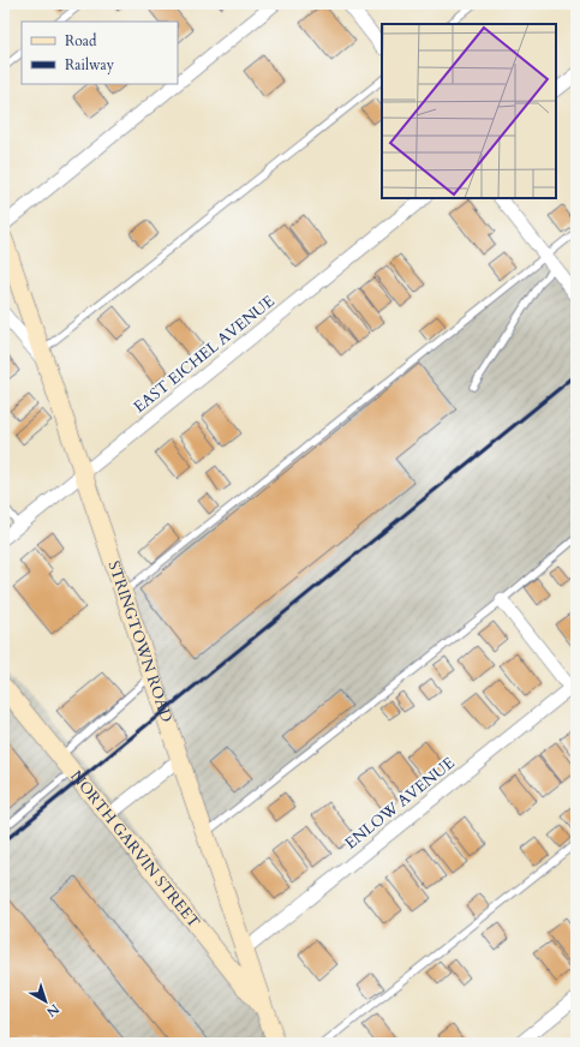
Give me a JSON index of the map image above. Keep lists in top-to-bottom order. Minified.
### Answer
{"streets":{"main road":["STRINGTOWN ROAD","NORTH GARVIN STREET"],"street":["EAST EICHEL AVENUE","ENLOW AVENUE"]},"crossings":[["EAST EICHEL AVENUE","STRINGTOWN ROAD"],["STRINGTOWN ROAD","ENLOW AVENUE"],["STRINGTOWN ROAD","NORTH GARVIN STREET"]],"legend":["Road","Railway"],"north":"bottom right"}
